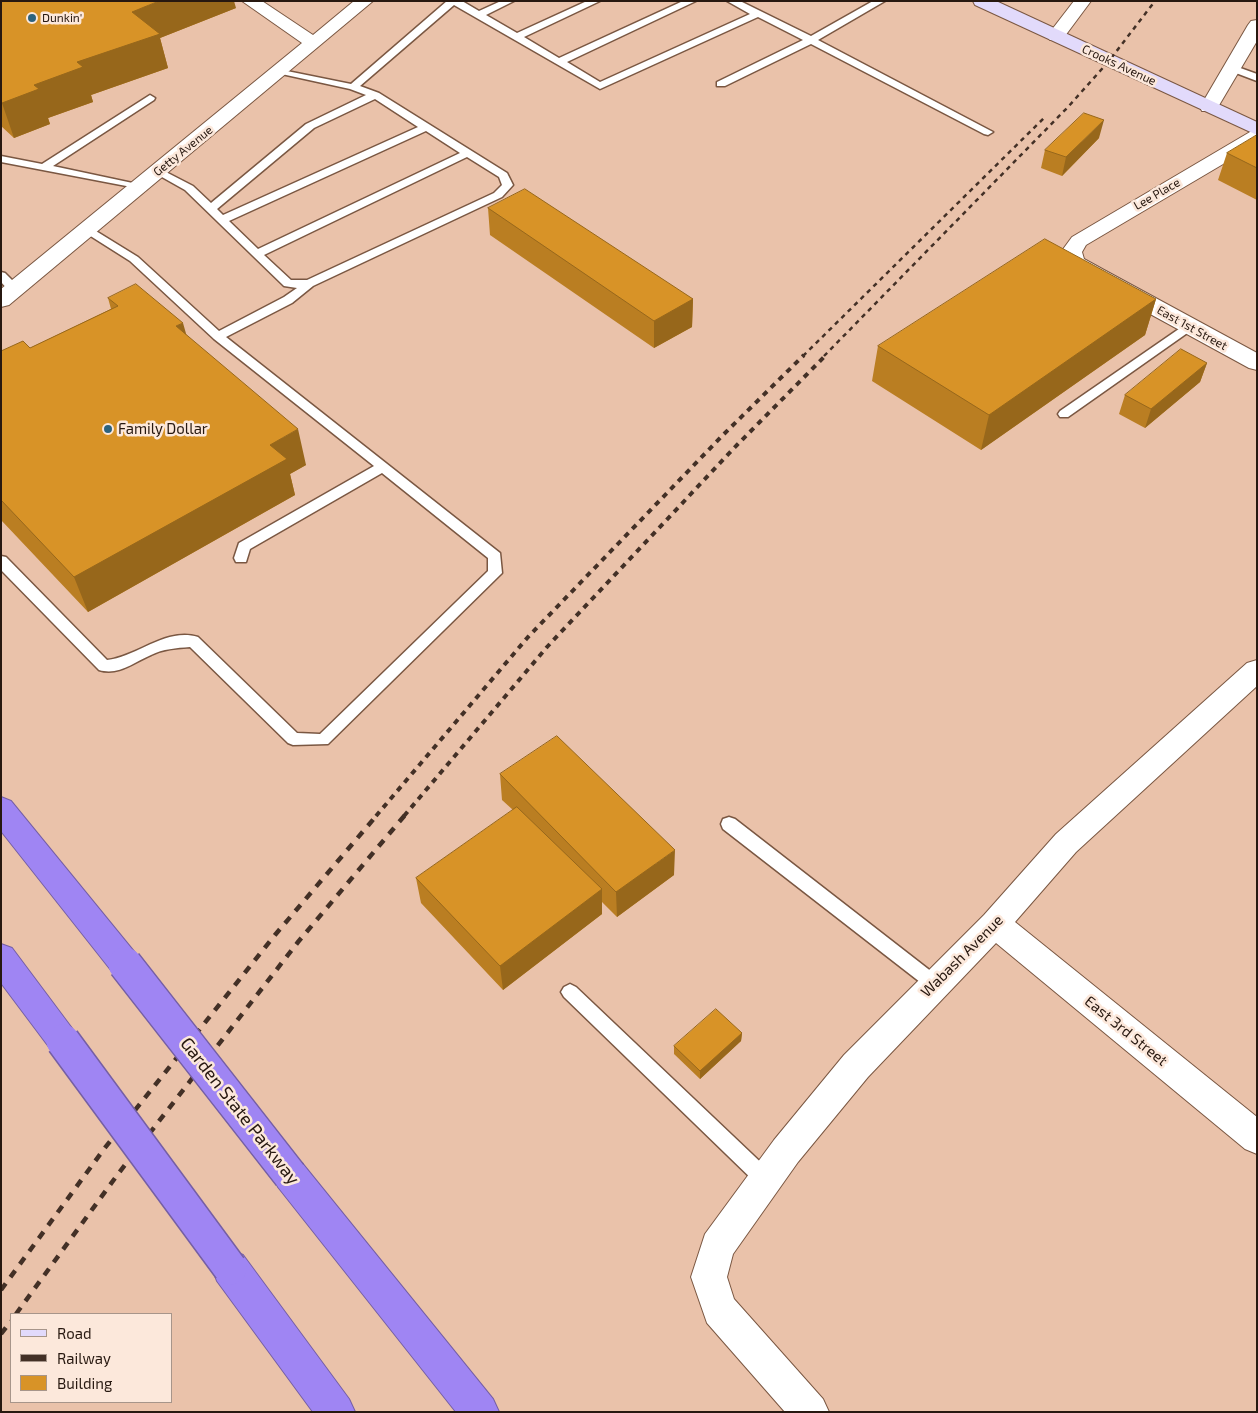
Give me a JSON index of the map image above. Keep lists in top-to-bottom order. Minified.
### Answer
{"streets":{"highway":["Garden State Parkway"],"street":["Crooks Avenue","Getty Avenue","Lee Place","East 1st Street","Wabash Avenue","East 3rd Street"]},"crossings":[["Lee Place","East 1st Street"],["Wabash Avenue","East 3rd Street"]],"places":["Dunkin'","Family Dollar"],"legend":["Road","Railway","Building"]}
